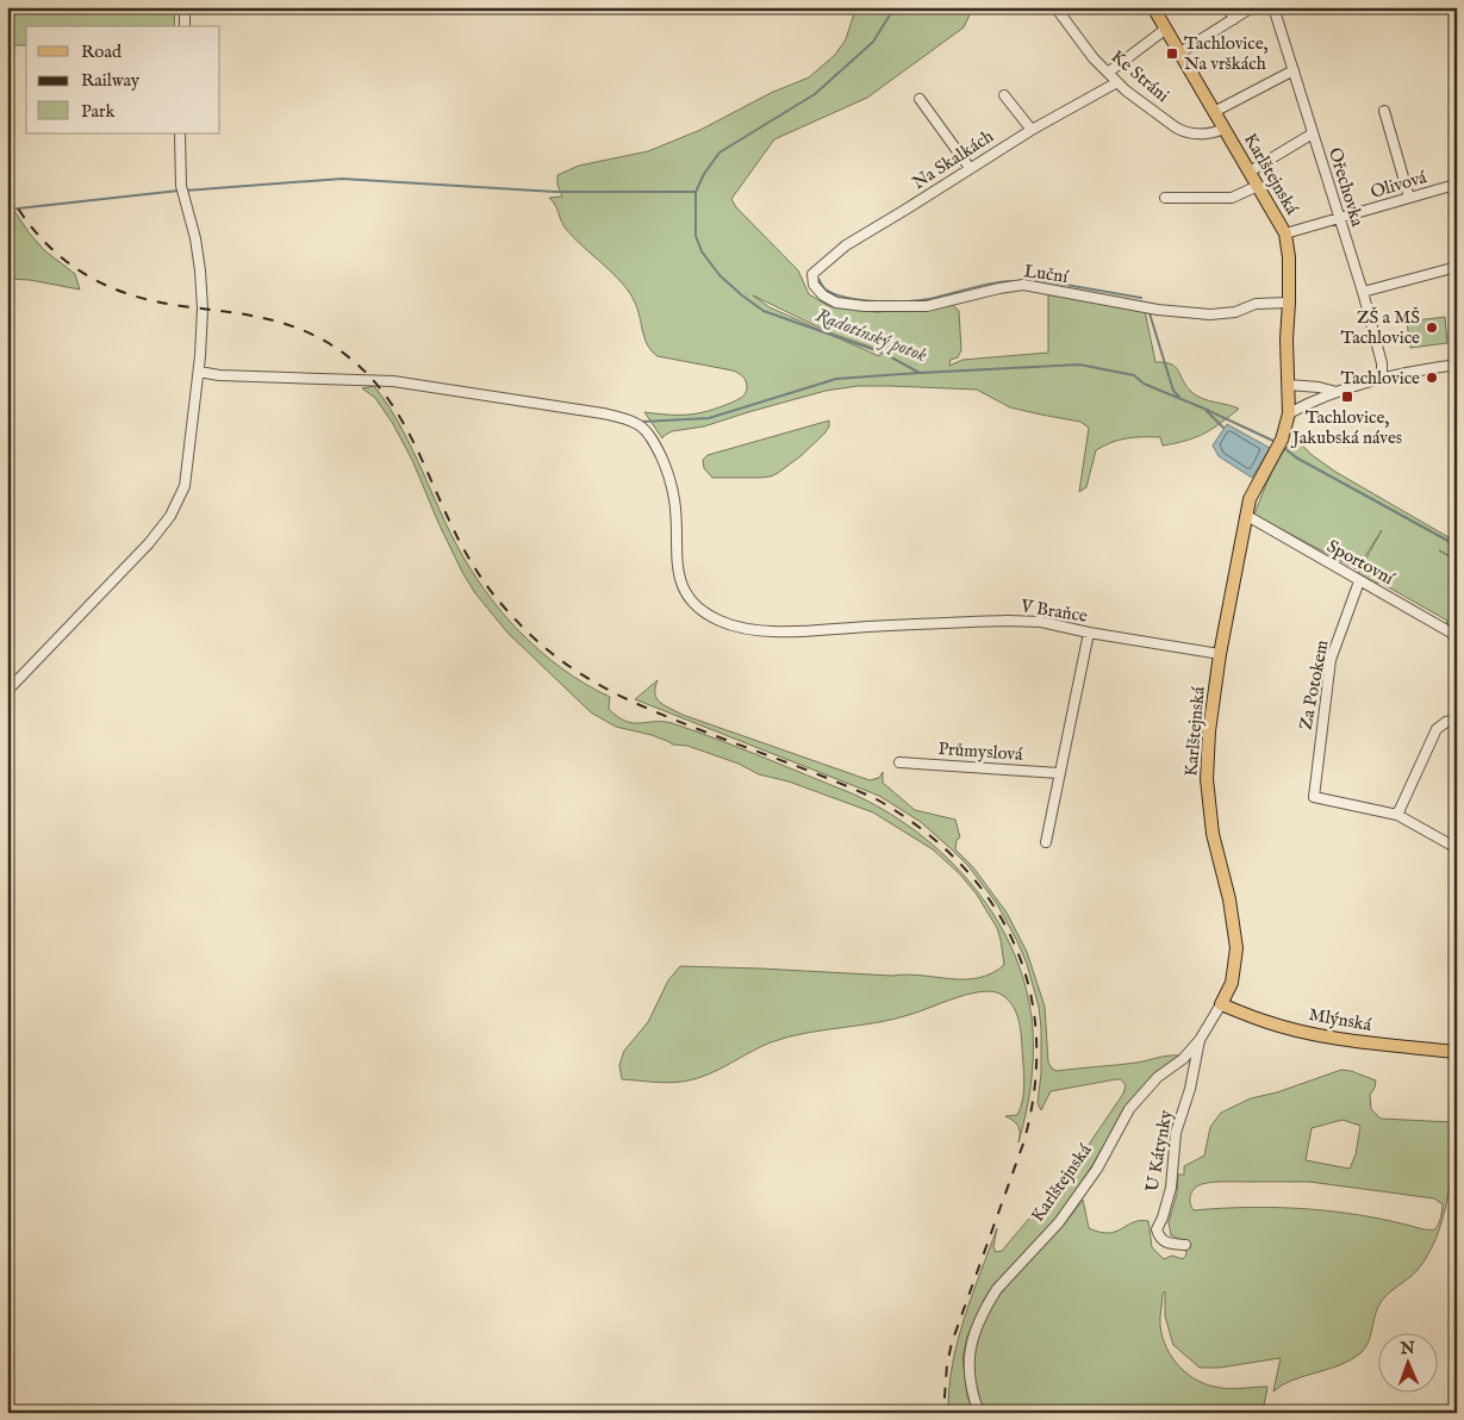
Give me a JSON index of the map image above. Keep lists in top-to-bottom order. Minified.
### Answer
{"streets":{"main road":["Karlštejnská","Mlýnská"],"street":["Ke Stráni","Na Skalkách","Olivová","Ořechovka","Luční","Sportovní","V Braňce","Za Potokem","Průmyslová","U Kátynky"]},"crossings":[["Ke Stráni","Na Skalkách"],["Ke Stráni","Karlštejnská"],["Na Skalkách","Luční"],["Karlštejnská","Olivová"],["Karlštejnská","Luční"],["Karlštejnská","Sportovní"],["Karlštejnská","V Braňce"],["Karlštejnská","Mlýnská"],["Karlštejnská","U Kátynky"],["Olivová","Ořechovka"],["Sportovní","Za Potokem"]],"water":["Radotínský potok"],"places":{"transit":["Tachlovice, Na vrškách","Tachlovice, Jakubská náves"],"other":["ZŠ a MŠ Tachlovice","Tachlovice"]},"legend":["Road","Railway","Park"],"north":"top"}
